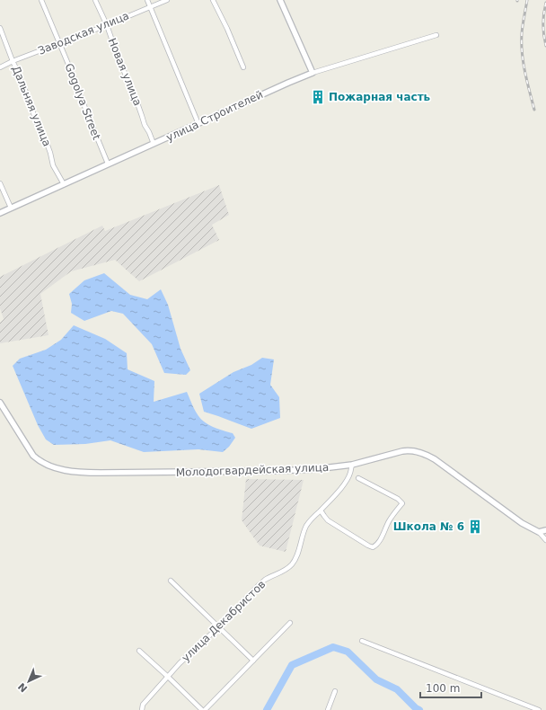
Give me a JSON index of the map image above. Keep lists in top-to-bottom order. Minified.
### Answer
{"streets":{"street":["Заводская улица","Новая улица","Gogolya Street","Дальняя улица","улица Строителей","Молодогвардейская улица","улица Декабристов"]},"crossings":[["Заводская улица","Новая улица"],["Заводская улица","Gogolya Street"],["Заводская улица","Дальняя улица"],["Новая улица","улица Строителей"],["Gogolya Street","улица Строителей"],["Дальняя улица","улица Строителей"],["Молодогвардейская улица","улица Декабристов"]],"places":{"building":["Пожарная часть","Школа № 6"]},"scale_bar":"100 m","north":"bottom left"}
